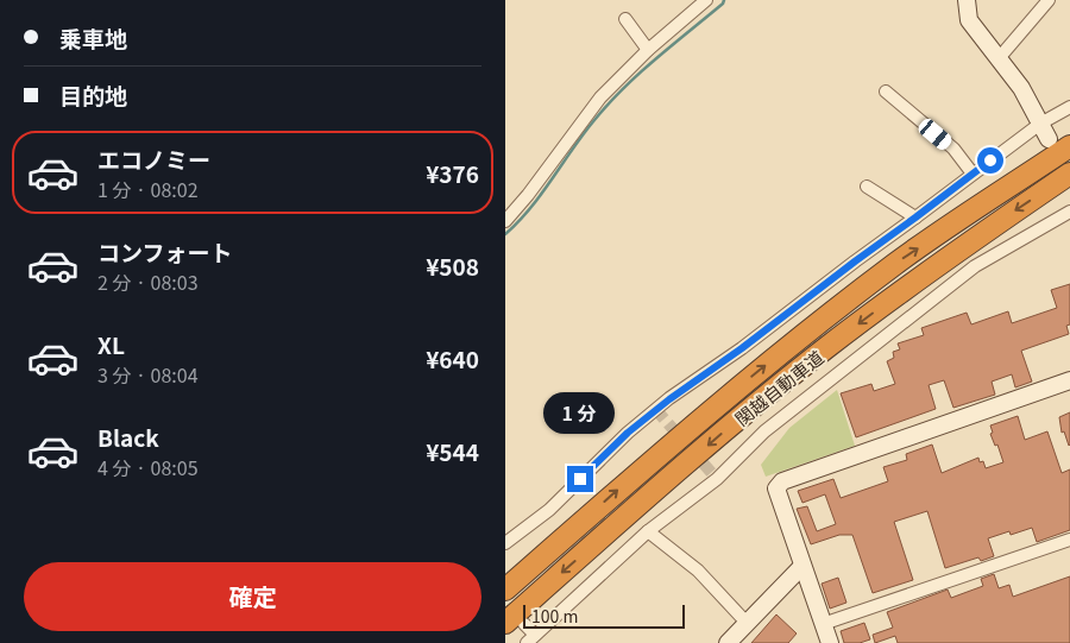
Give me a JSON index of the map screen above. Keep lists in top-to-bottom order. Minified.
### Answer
{"streets":{"highway":["関越自動車道"]},"scale_bar":"100 m","page":{"banner":["乗車地","目的地"],"list":[{"name":"エコノミー","note":"1 分 · 08:02","value":"¥376"},{"name":"コンフォート","note":"2 分 · 08:03","value":"¥508"},{"name":"XL","note":"3 分 · 08:04","value":"¥640"},{"name":"Black","note":"4 分 · 08:05","value":"¥544"}],"bubble":"1 分","buttons":"確定","scale":"100 m"}}
